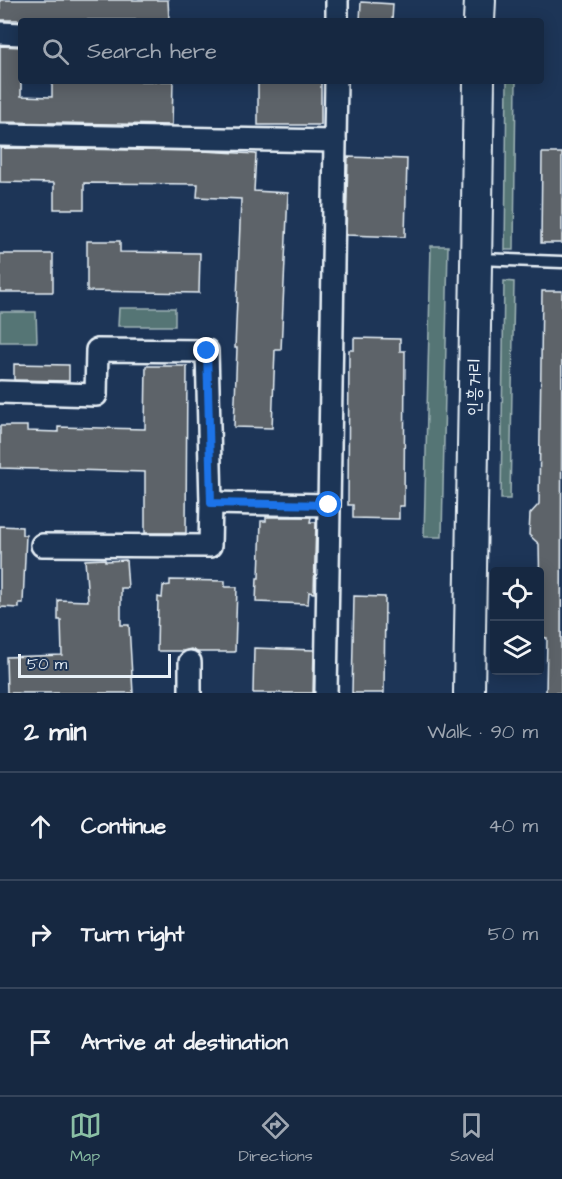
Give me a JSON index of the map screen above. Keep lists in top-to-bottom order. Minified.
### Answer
{"streets":{"main road":["인흥거리"]},"scale_bar":"50 m","page":{"search":"Search here","scale":"50 m","heading":["2 min","Walk · 90 m"],"list":[["Continue","40 m"],["Turn right","50 m"],"Arrive at destination"],"nav":["Map","Directions","Saved"]}}
